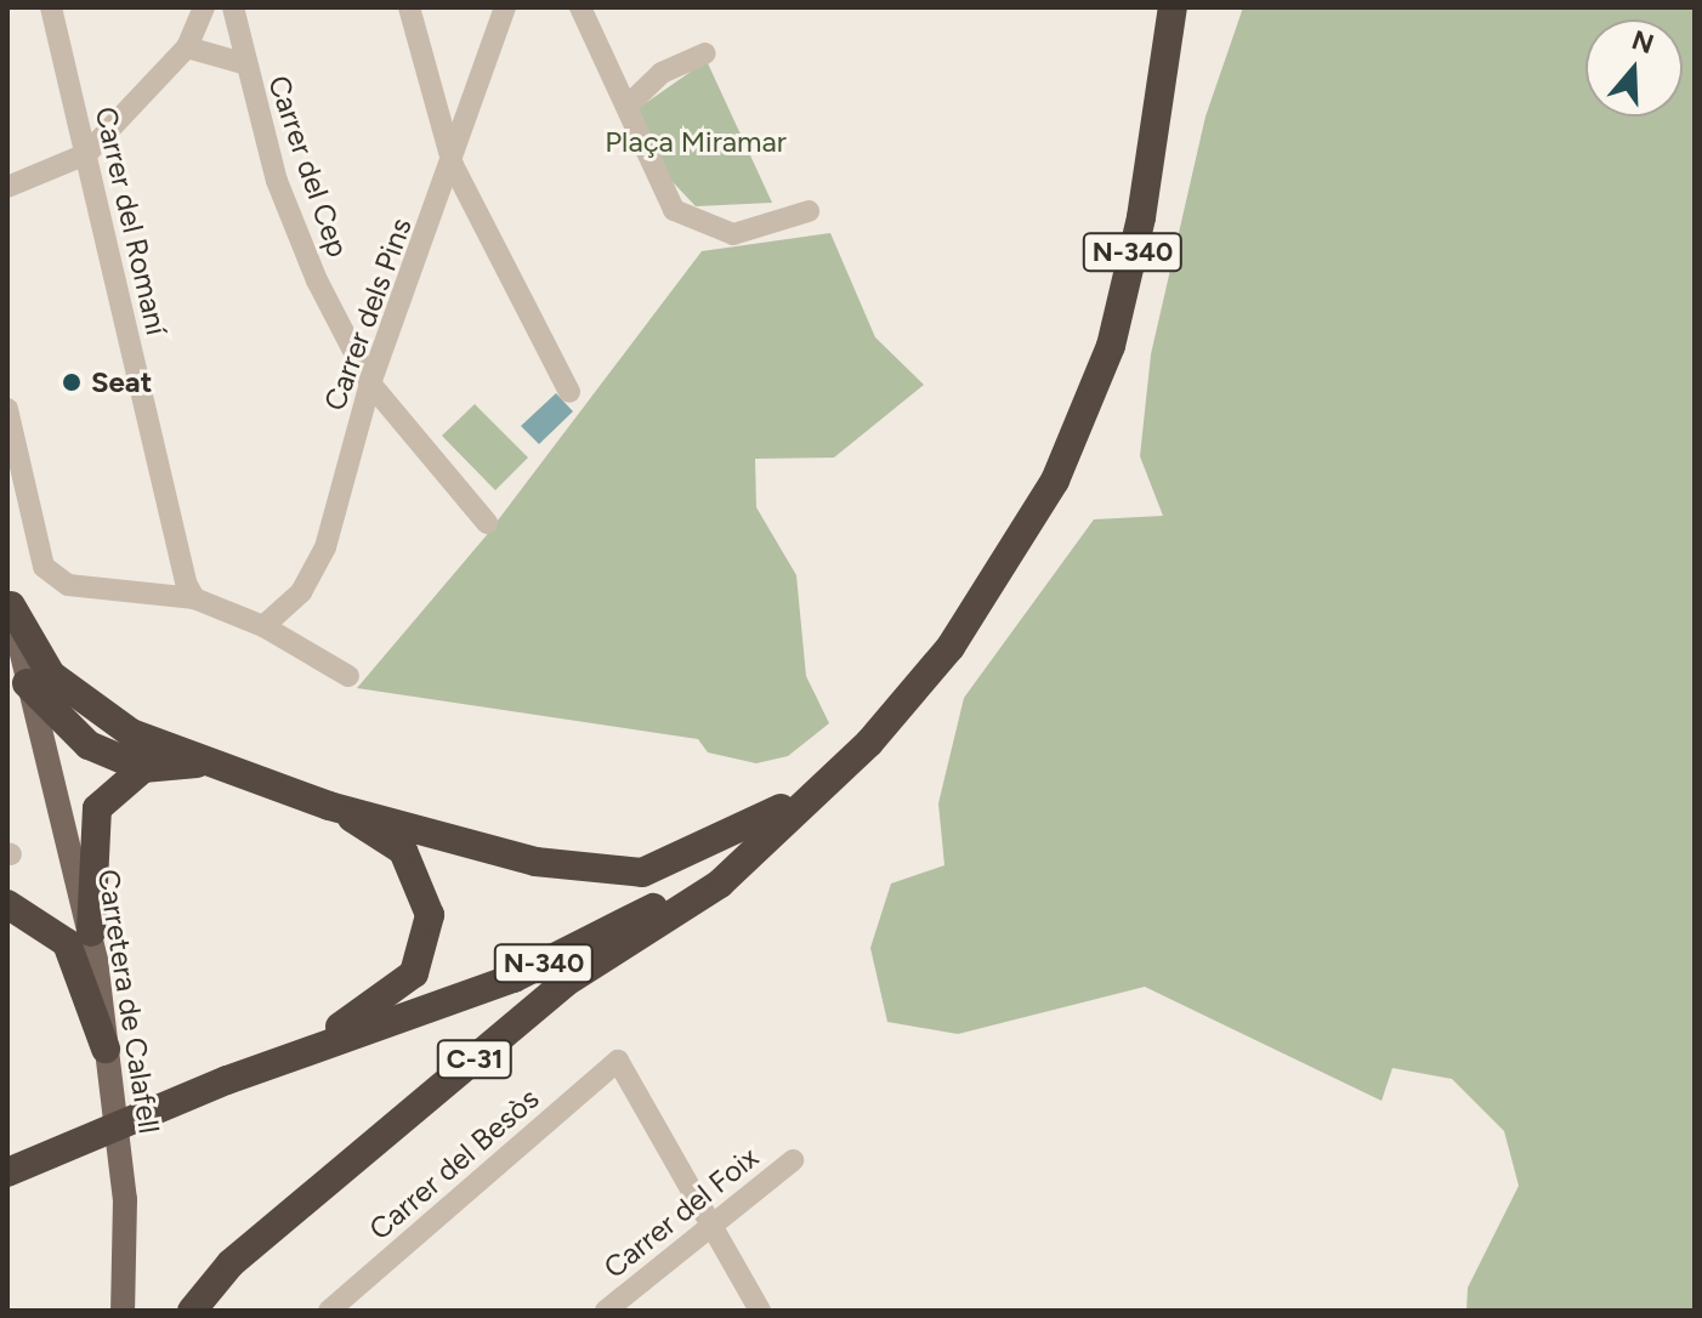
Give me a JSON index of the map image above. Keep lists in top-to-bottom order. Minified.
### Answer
{"streets":{"highway":["N-340","C-31"],"main road":["Carretera de Calafell"],"street":["Carrer del Cep","Carrer del Romaní","Carrer dels Pins","Carrer del Besòs","Carrer del Foix"]},"crossings":[["Carrer del Cep","Carrer dels Pins"],["N-340","C-31"],["Carrer del Besòs","Carrer del Foix"]],"parks":["Plaça Miramar"],"places":["Seat"],"north":"top"}
